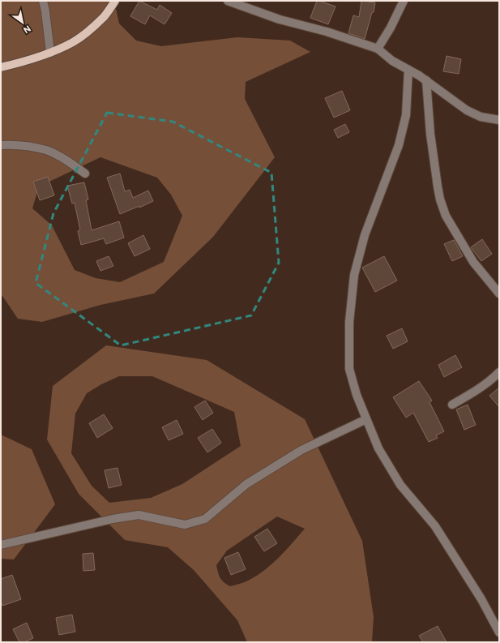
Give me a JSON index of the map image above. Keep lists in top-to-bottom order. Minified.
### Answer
{"north":"bottom right"}
